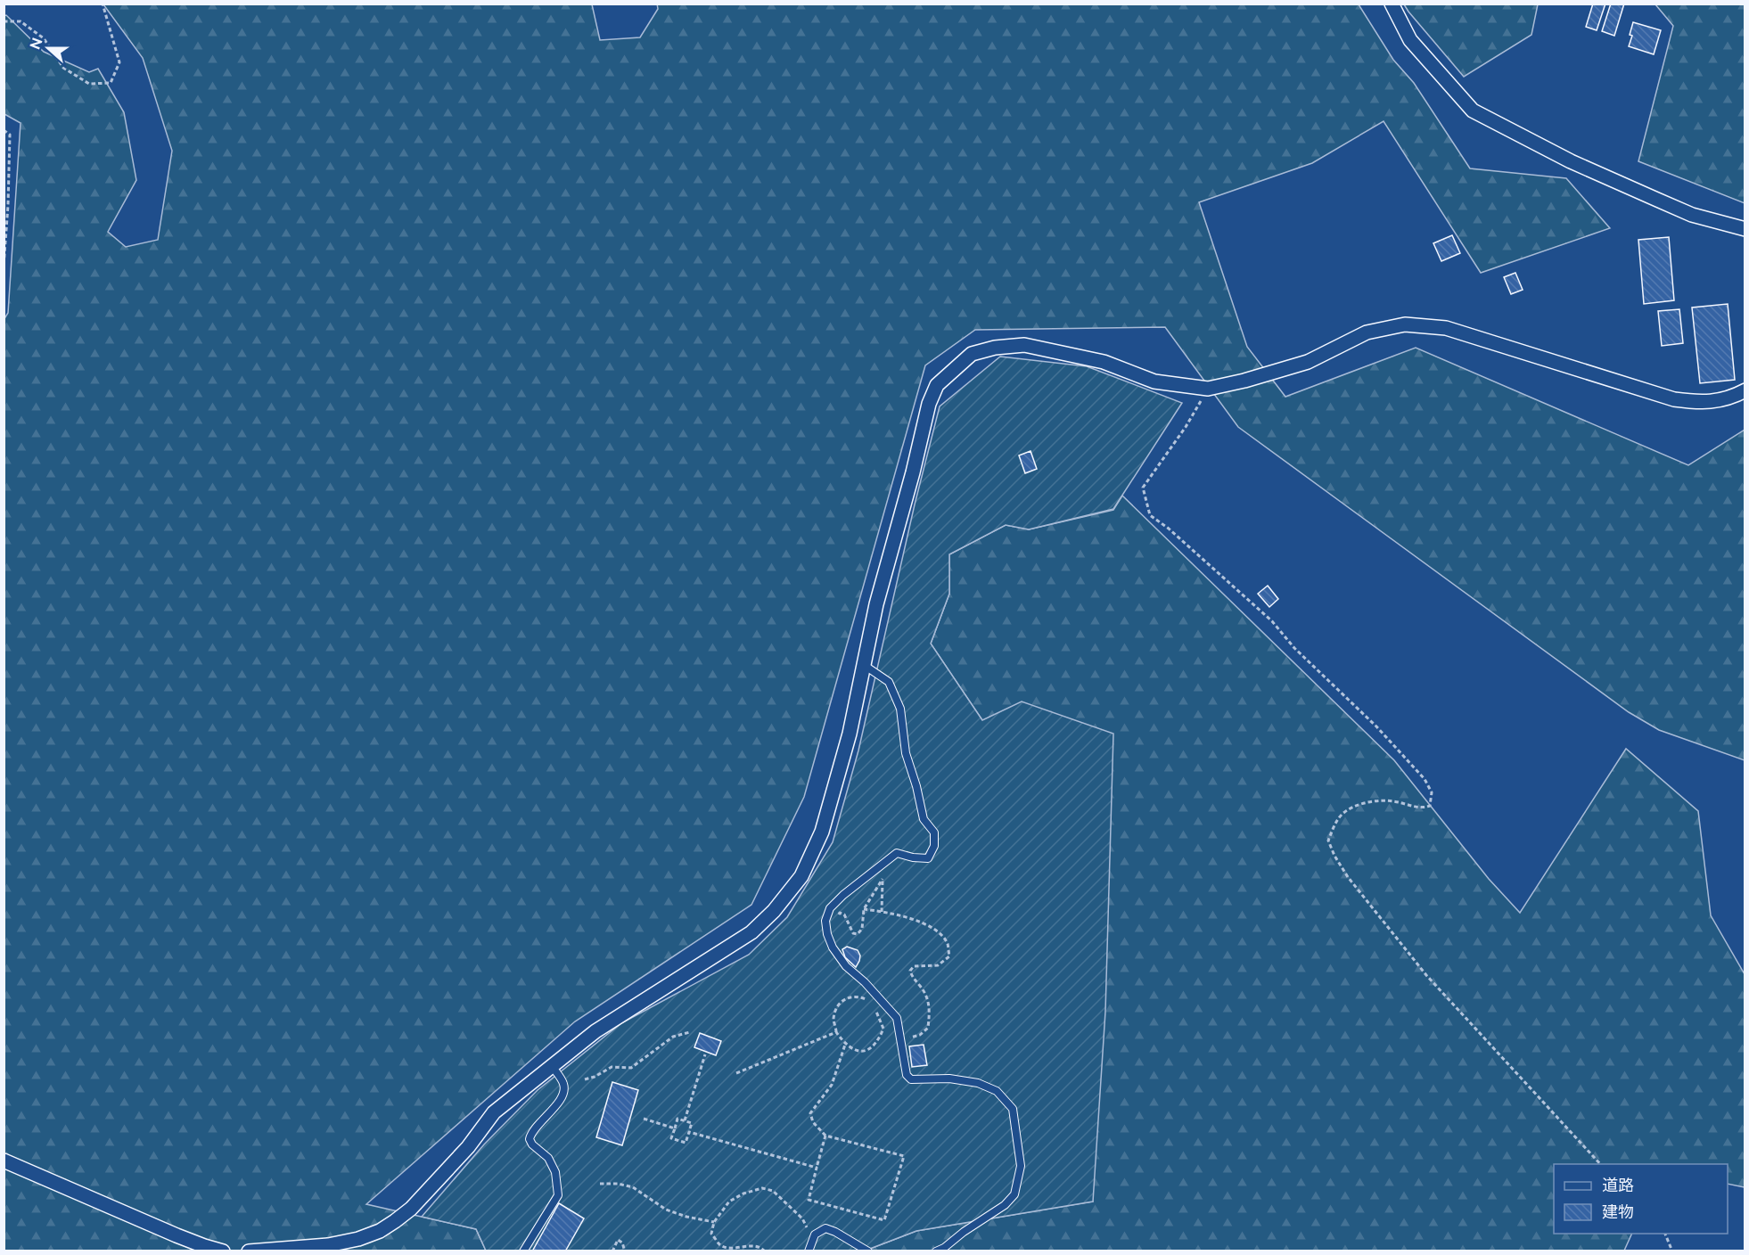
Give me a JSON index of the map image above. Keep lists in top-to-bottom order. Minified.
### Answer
{"legend":["道路","建物"],"north":"left"}
